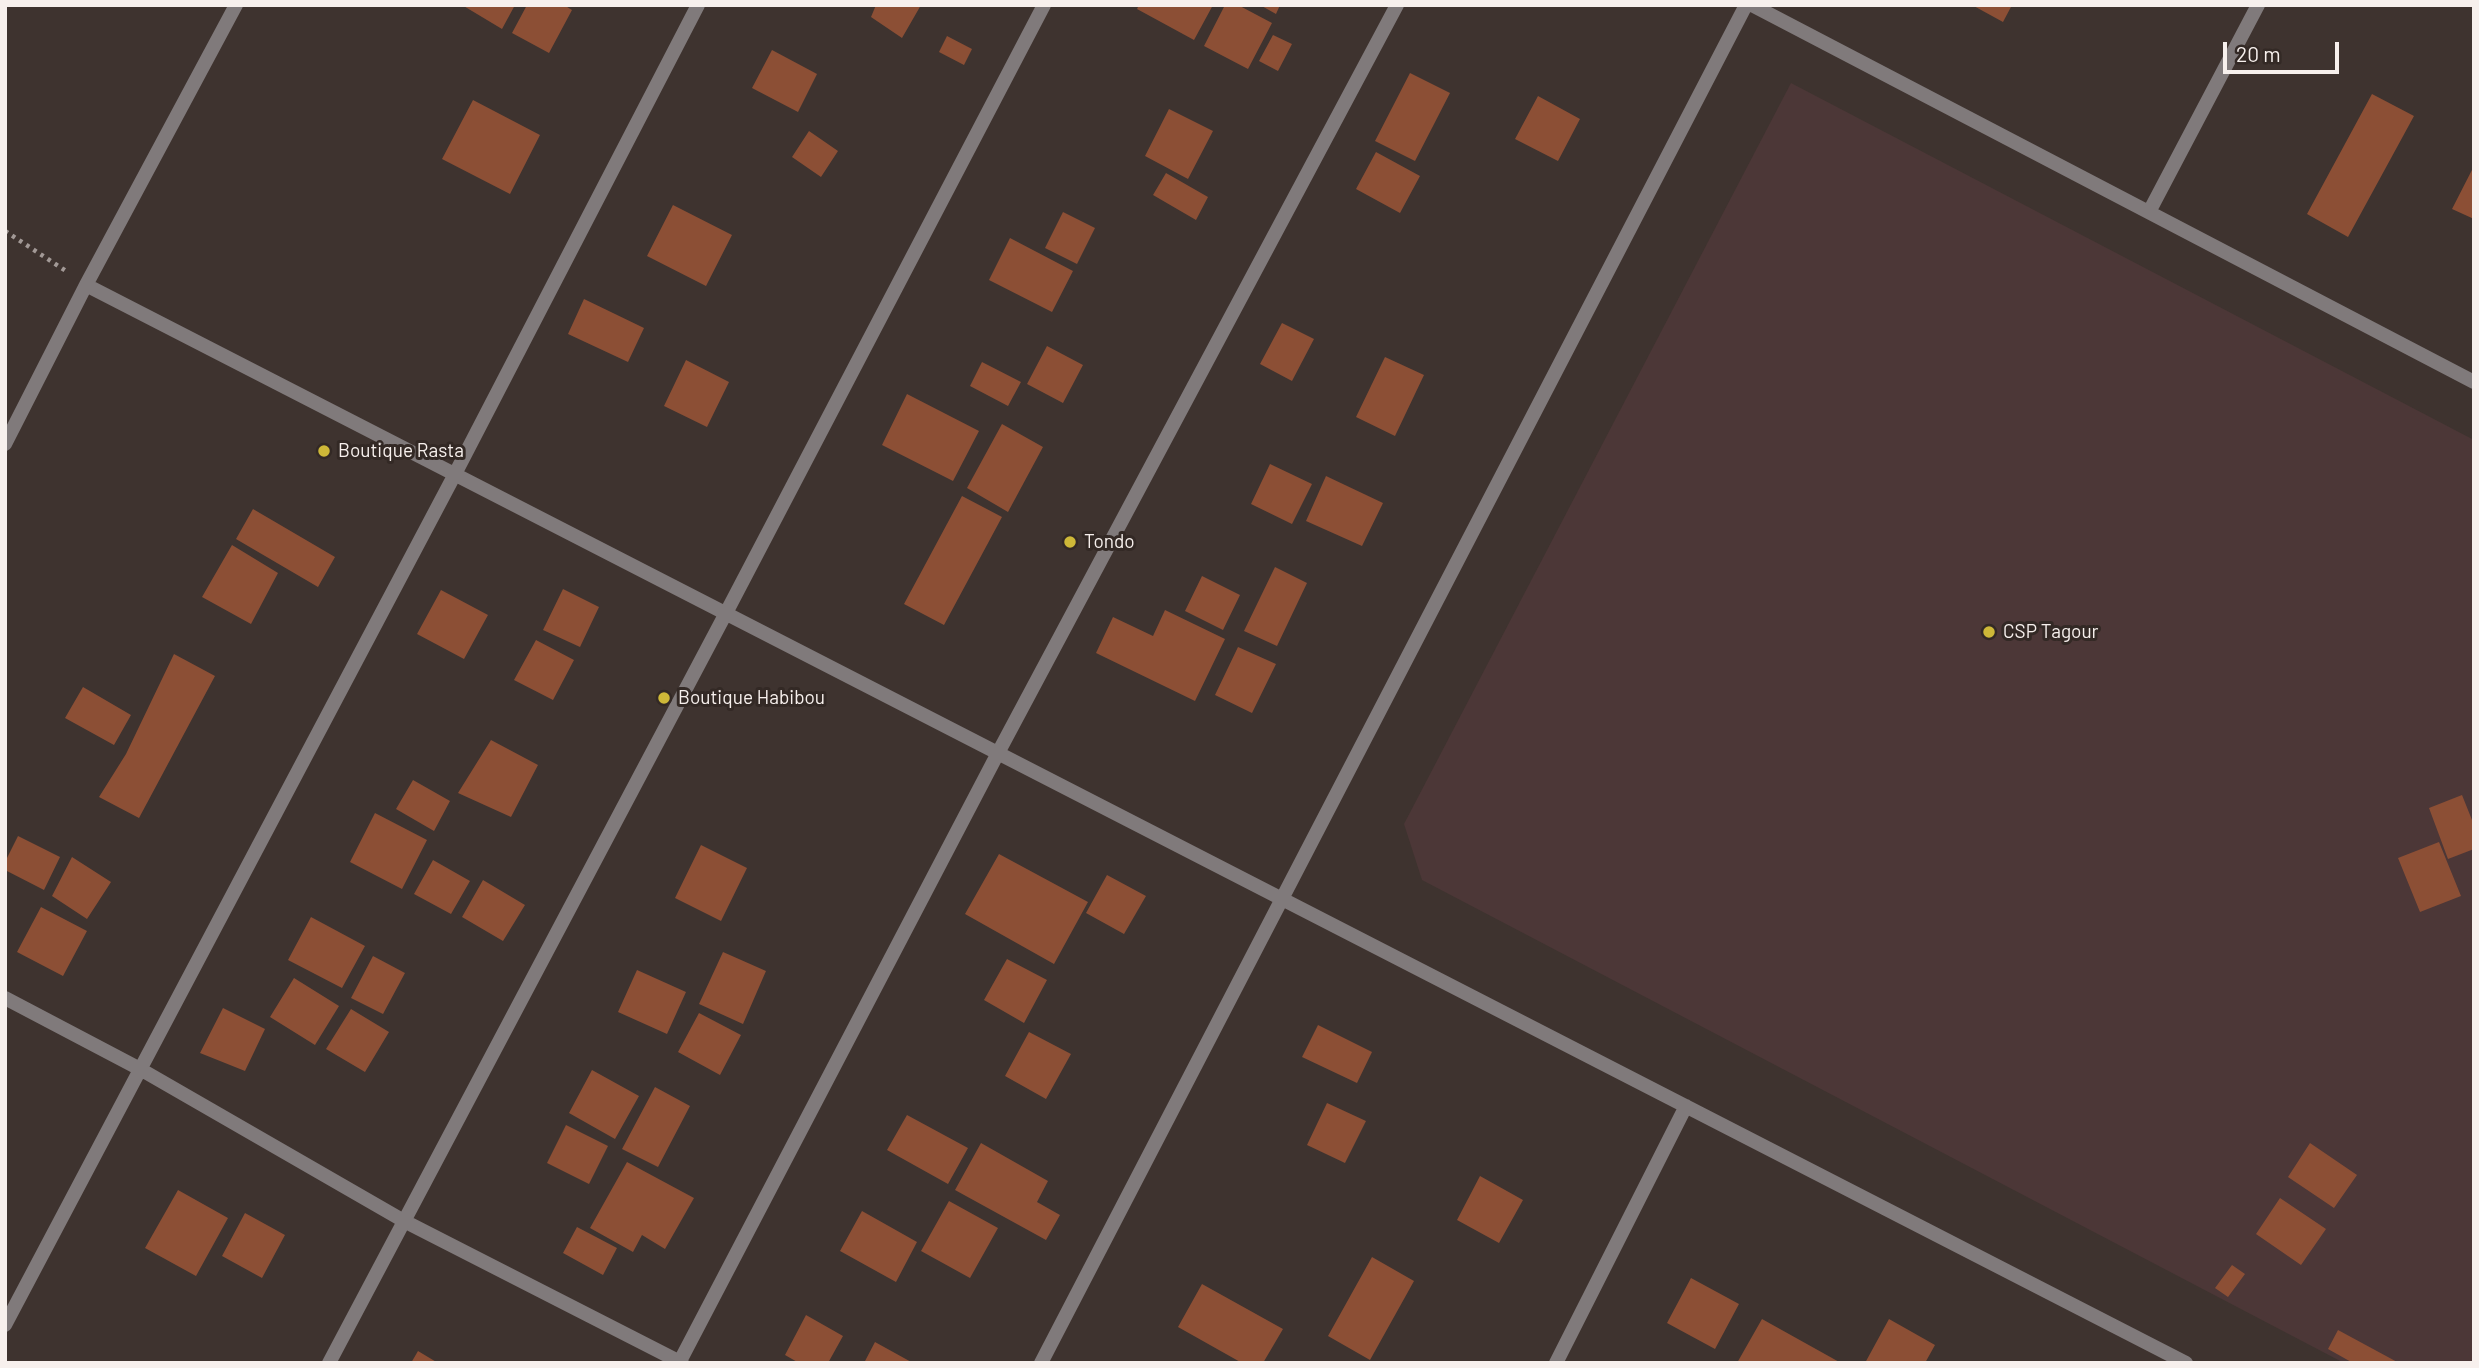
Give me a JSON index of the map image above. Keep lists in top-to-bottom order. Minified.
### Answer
{"places":["Boutique Rasta","Tondo","CSP Tagour","Boutique Habibou"],"scale_bar":"20 m"}
